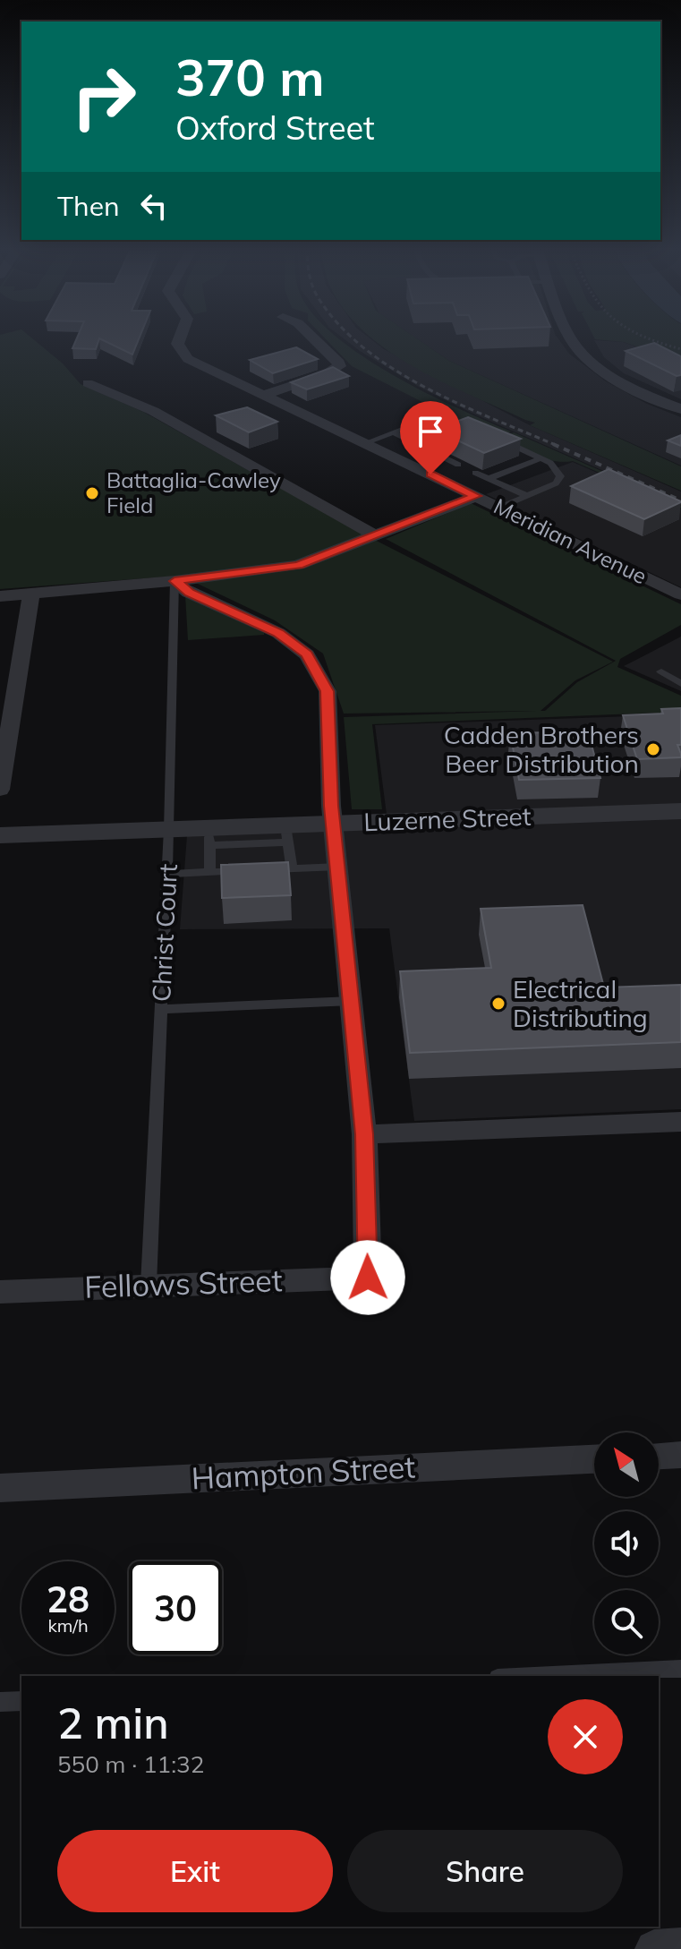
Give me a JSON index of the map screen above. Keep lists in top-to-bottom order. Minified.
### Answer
{"streets":{"street":["Meridian Avenue","Luzerne Street","Fellows Street","Hampton Street"],"lane":["Christ Court"]},"crossings":[["Luzerne Street","Christ Court"],["Christ Court","Fellows Street"]],"places":["Battaglia-Cawley Field","Cadden Brothers Beer Distribution","Electrical Distributing"],"north":"top left","page":{"turn":["370 m","Oxford Street"],"then":"Then","speed":"28 km/h","limit":"30","heading":["2 min","550 m · 11:32"],"buttons":["Exit","Share"]}}
